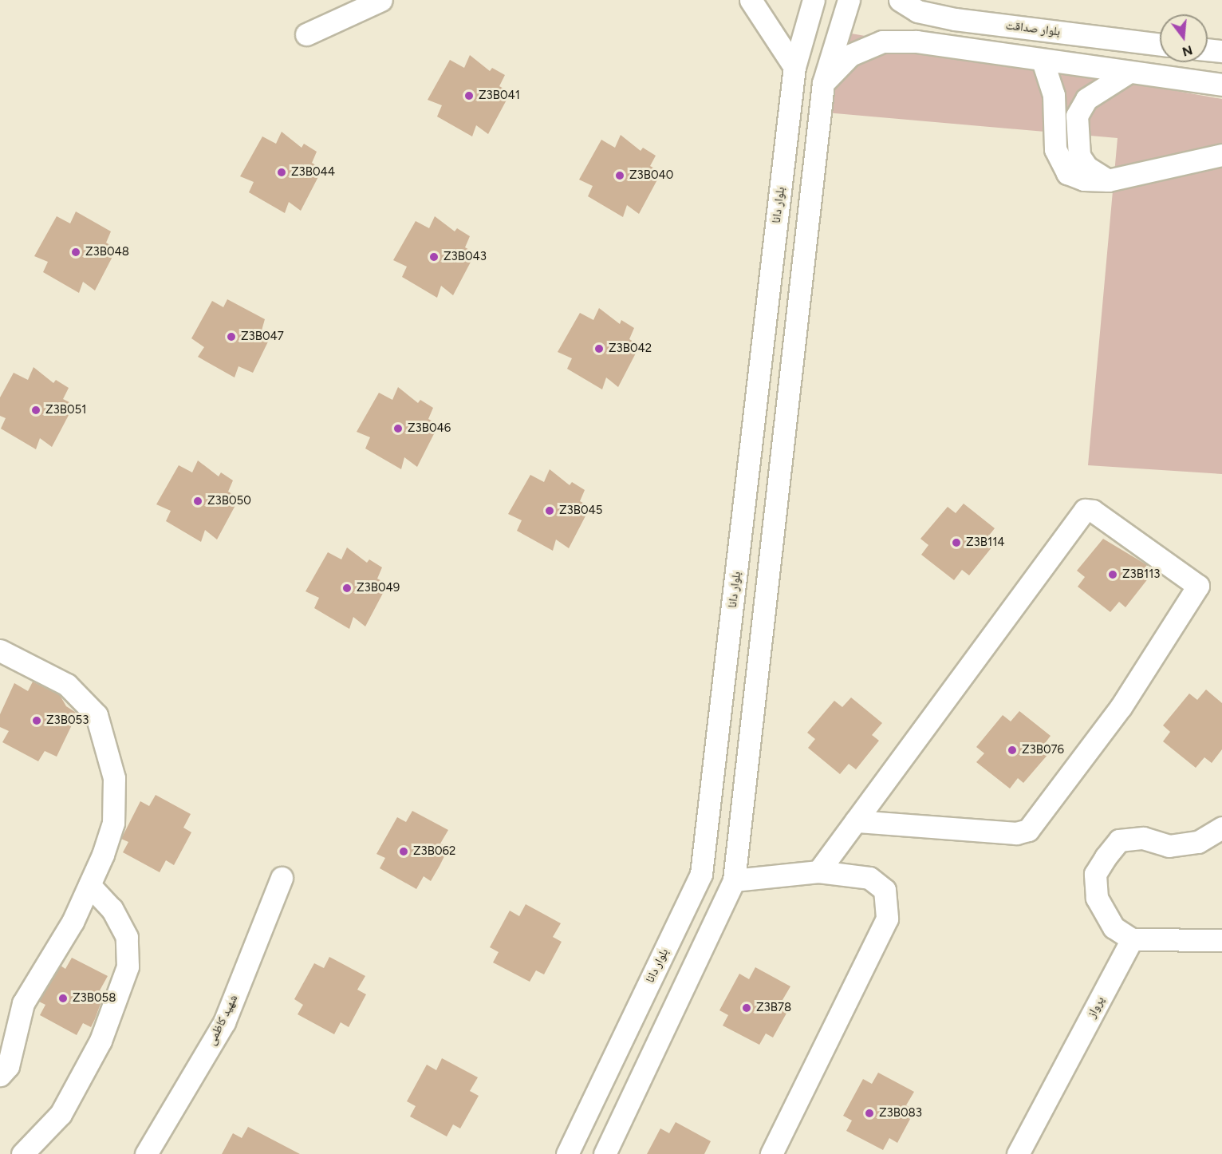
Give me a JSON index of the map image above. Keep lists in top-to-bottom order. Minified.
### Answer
{"streets":{"street":["بلوار صداقت","بلوار دانا","پرواز","شهید کاظمی"]},"places":["Z3B041","Z3B044","Z3B040","Z3B048","Z3B043","Z3B047","Z3B042","Z3B051","Z3B046","Z3B050","Z3B045","Z3B114","Z3B113","Z3B049","Z3B053","Z3B076","Z3B062","Z3B058","Z3B78","Z3B083"],"north":"bottom"}
